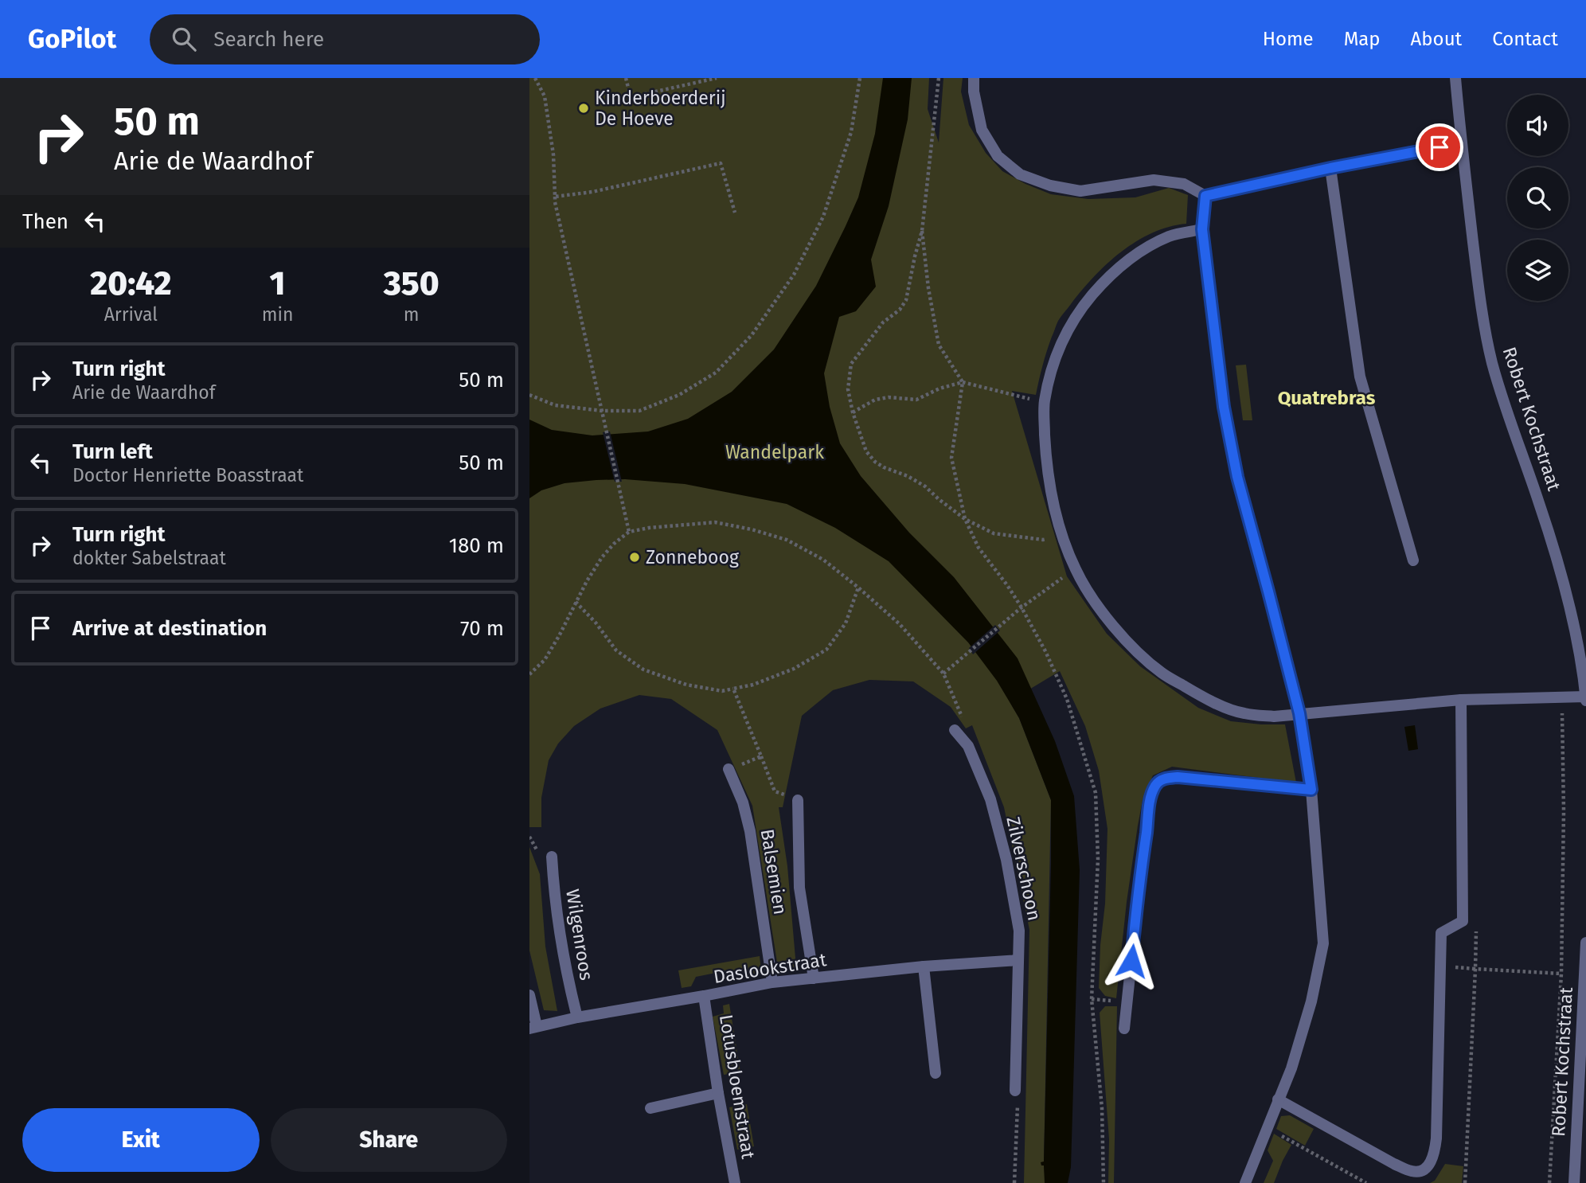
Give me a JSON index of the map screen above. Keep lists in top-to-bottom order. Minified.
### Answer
{"streets":{"street":["Robert Kochstraat","Zilverschoon","Balsemien","Wilgenroos","Daslookstraat","Lotusbloemstraat"]},"crossings":[["Zilverschoon","Daslookstraat"],["Balsemien","Daslookstraat"],["Wilgenroos","Daslookstraat"],["Daslookstraat","Lotusbloemstraat"]],"districts":["Quatrebras"],"parks":["Wandelpark"],"places":["Kinderboerderij De Hoeve","Zonneboog"],"page":{"header":"GoPilot","search":"Search here","nav":["Home","Map","About","Contact"],"turn":["50 m","Arie de Waardhof"],"then":"Then","eta":["20:42","Arrival","1","min","350","m"],"list":[{"name":"Turn right","note":"Arie de Waardhof","value":"50 m"},{"name":"Turn left","note":"Doctor Henriette Boasstraat","value":"50 m"},{"name":"Turn right","note":"dokter Sabelstraat","value":"180 m"},{"name":"Arrive at destination","value":"70 m"}],"buttons":["Exit","Share"]}}
